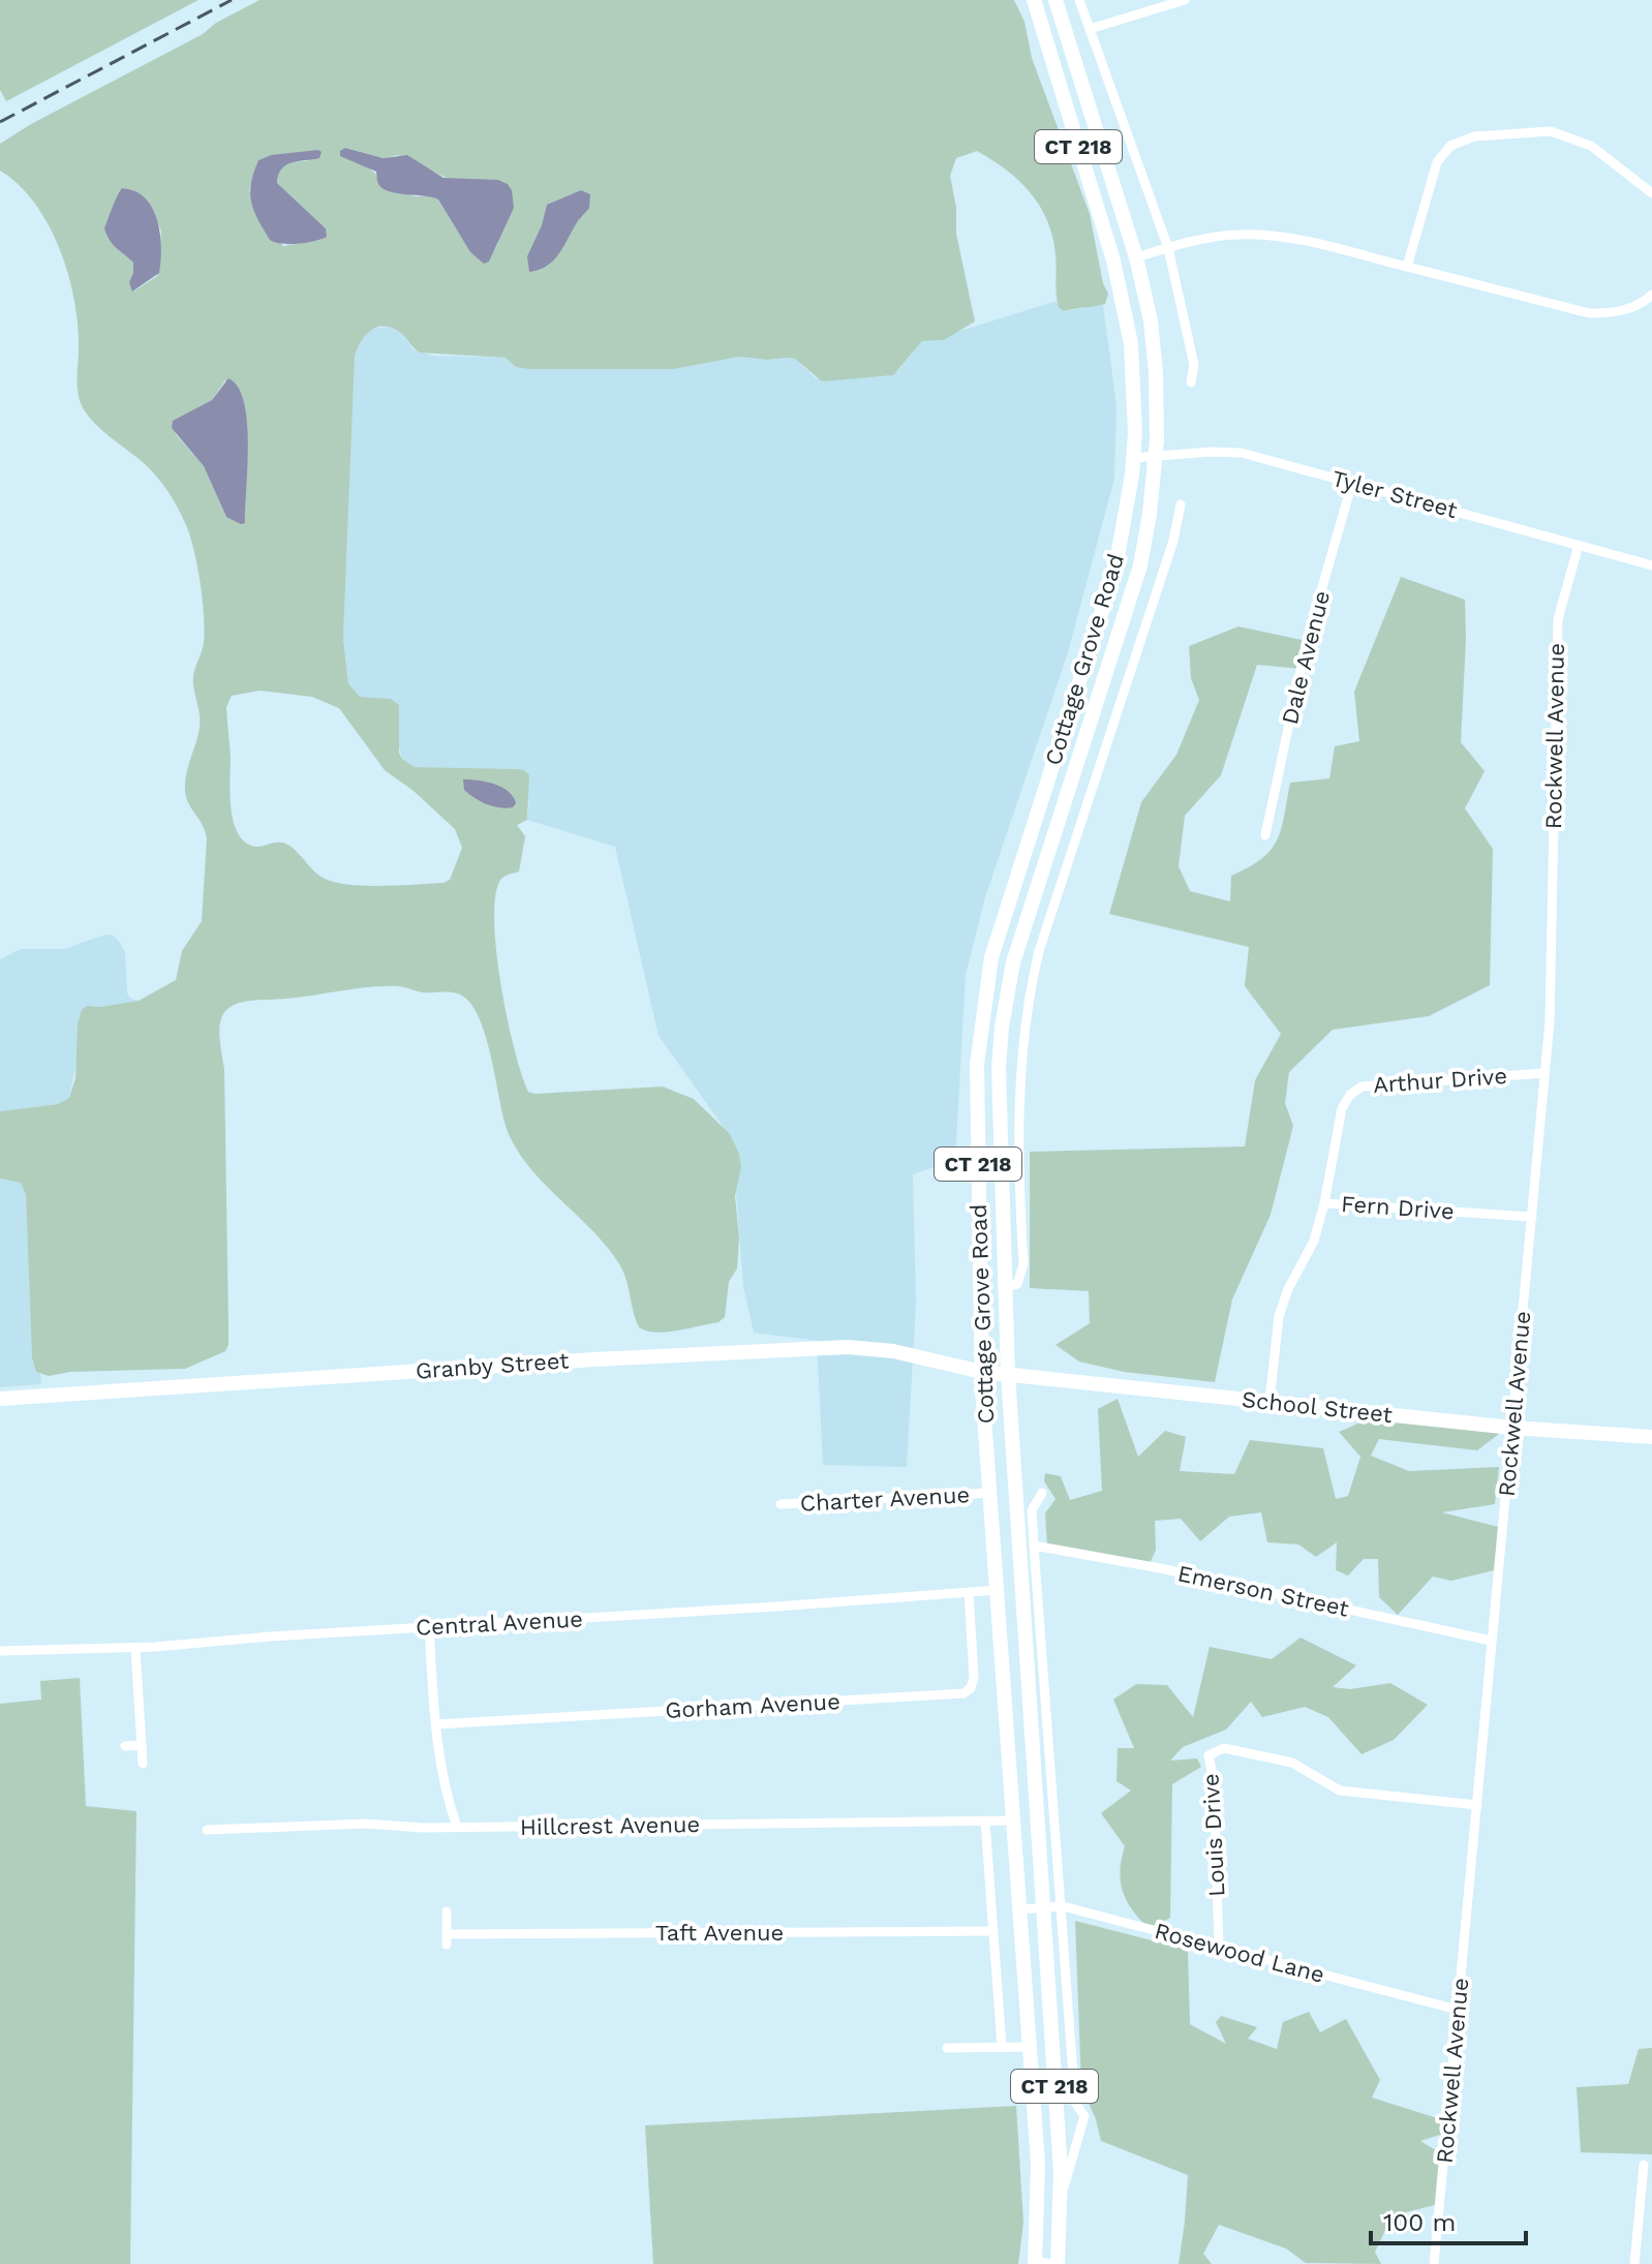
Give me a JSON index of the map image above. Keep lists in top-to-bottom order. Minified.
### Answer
{"streets":{"main road":["CT 218","Cottage Grove Road","Granby Street","School Street"],"street":["Tyler Street","Dale Avenue","Rockwell Avenue","Arthur Drive","Fern Drive","Charter Avenue","Emerson Street","Central Avenue","Gorham Avenue","Hillcrest Avenue","Louis Drive","Taft Avenue","Rosewood Lane"]},"crossings":[["Tyler Street","Dale Avenue"],["Tyler Street","Cottage Grove Road"],["Tyler Street","Rockwell Avenue"],["Cottage Grove Road","Granby Street"],["Cottage Grove Road","School Street"],["Cottage Grove Road","Charter Avenue"],["Cottage Grove Road","Emerson Street"],["Cottage Grove Road","Central Avenue"],["Cottage Grove Road","Hillcrest Avenue"],["Cottage Grove Road","Rosewood Lane"],["Rockwell Avenue","Arthur Drive"],["Rockwell Avenue","Fern Drive"],["Rockwell Avenue","School Street"],["Rockwell Avenue","Emerson Street"],["Rockwell Avenue","Louis Drive"],["Rockwell Avenue","Rosewood Lane"],["Arthur Drive","Fern Drive"],["Fern Drive","School Street"],["Granby Street","School Street"],["Central Avenue","Gorham Avenue"],["Louis Drive","Rosewood Lane"]],"scale_bar":"100 m"}
